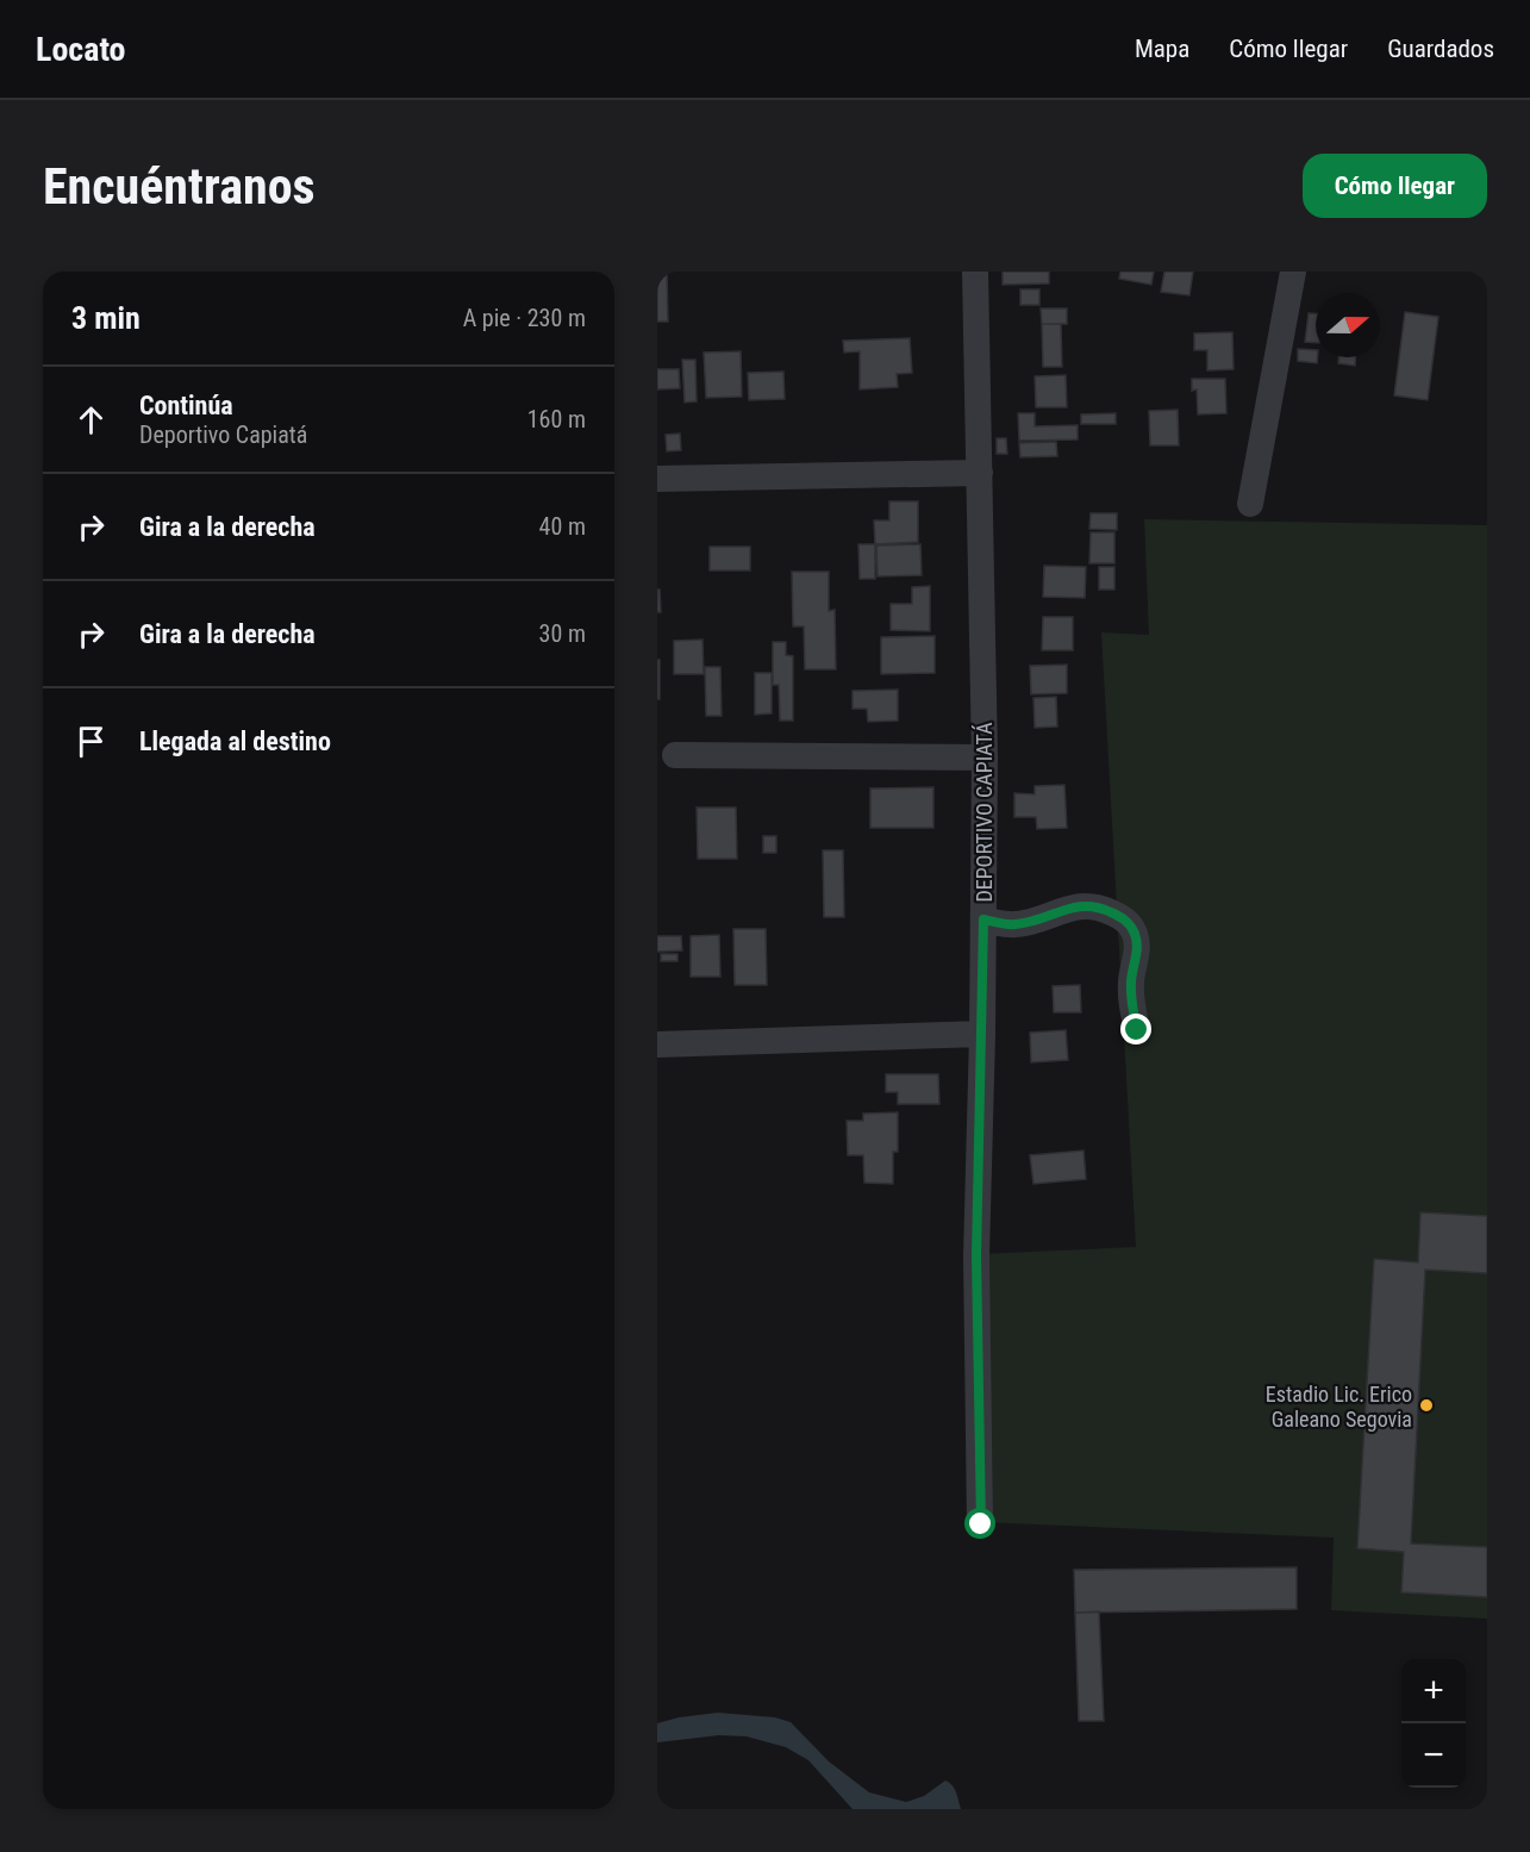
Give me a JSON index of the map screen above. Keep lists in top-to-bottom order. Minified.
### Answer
{"streets":{"street":["DEPORTIVO CAPIATÁ"]},"places":["Estadio Lic. Erico Galeano Segovia"],"north":"right","page":{"header":"Locato","nav":["Mapa","Cómo llegar","Guardados"],"buttons":"Cómo llegar","title":"Encuéntranos","heading":["3 min","A pie · 230 m"],"list":[["Continúa","Deportivo Capiatá","160 m"],["Gira a la derecha","40 m"],["Gira a la derecha","30 m"],"Llegada al destino"],"map_buttons":["+","−"]}}
